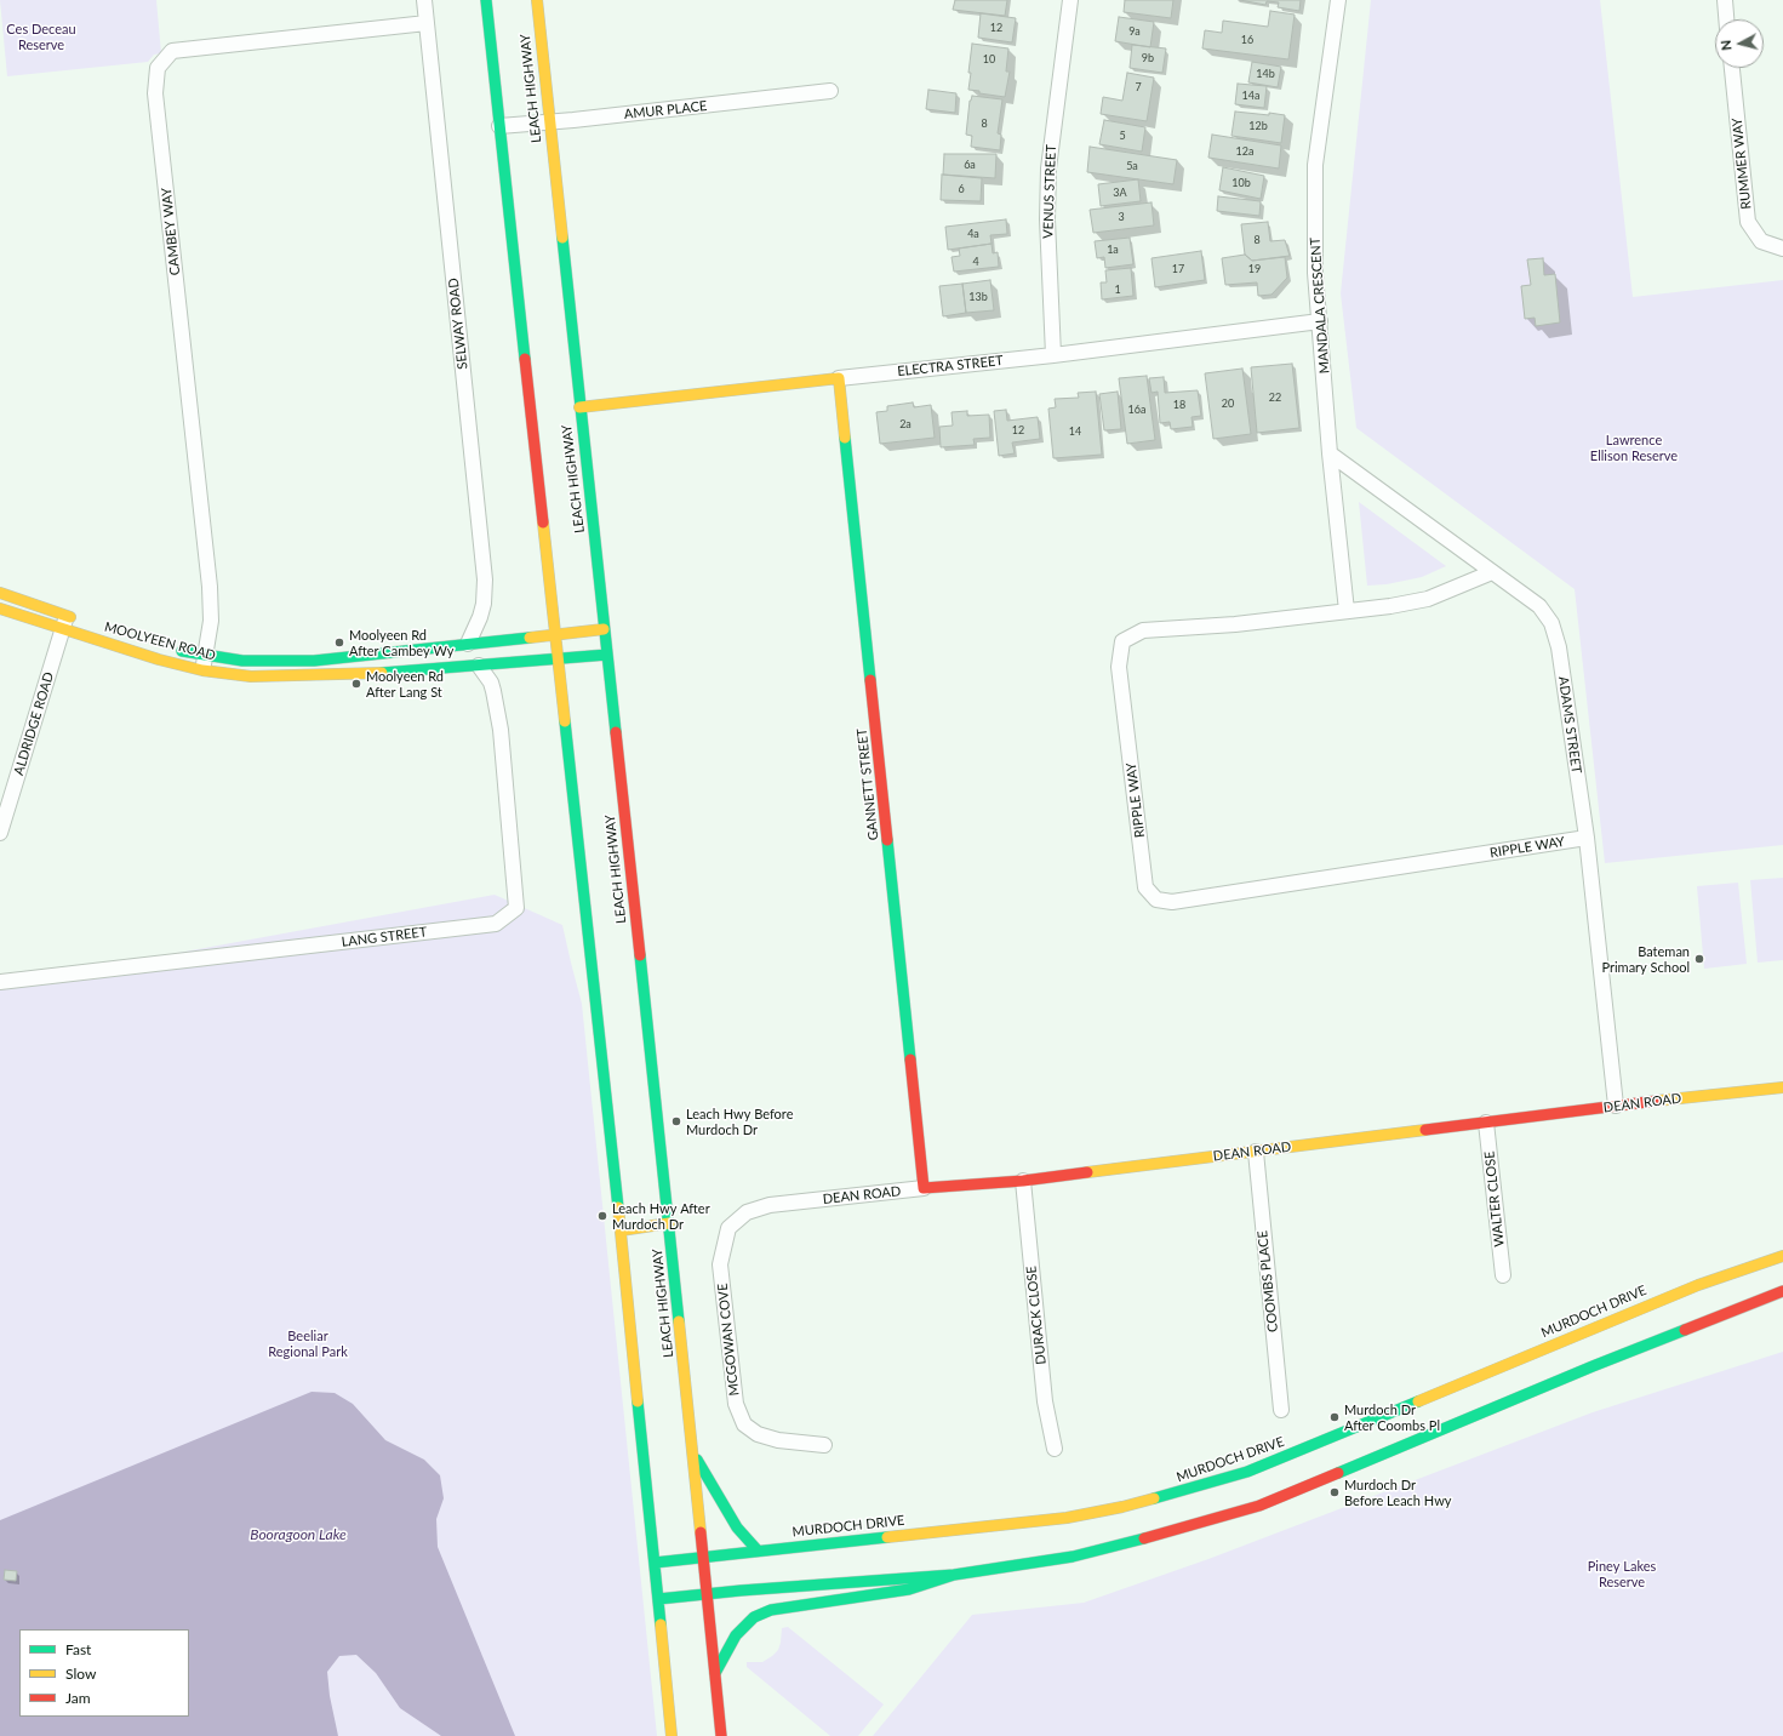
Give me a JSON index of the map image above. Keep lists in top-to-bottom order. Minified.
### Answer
{"streets":{"main road":["LEACH HIGHWAY","ELECTRA STREET","MOOLYEEN ROAD","GANNETT STREET","DEAN ROAD","MURDOCH DRIVE"],"street":["AMUR PLACE","RUMMER WAY","VENUS STREET","CAMBEY WAY","MANDALA CRESCENT","SELWAY ROAD","ALDRIDGE ROAD","ADAMS STREET","RIPPLE WAY","LANG STREET","WALTER CLOSE","COOMBS PLACE","DURACK CLOSE","MCGOWAN COVE"]},"crossings":[["LEACH HIGHWAY","AMUR PLACE"],["LEACH HIGHWAY","ELECTRA STREET"],["LEACH HIGHWAY","MOOLYEEN ROAD"],["LEACH HIGHWAY","MURDOCH DRIVE"],["VENUS STREET","ELECTRA STREET"],["CAMBEY WAY","SELWAY ROAD"],["CAMBEY WAY","MOOLYEEN ROAD"],["MANDALA CRESCENT","ELECTRA STREET"],["MANDALA CRESCENT","ADAMS STREET"],["MANDALA CRESCENT","RIPPLE WAY"],["SELWAY ROAD","MOOLYEEN ROAD"],["ELECTRA STREET","GANNETT STREET"],["MOOLYEEN ROAD","ALDRIDGE ROAD"],["MOOLYEEN ROAD","LANG STREET"],["ADAMS STREET","RIPPLE WAY"],["ADAMS STREET","DEAN ROAD"],["GANNETT STREET","DEAN ROAD"],["DEAN ROAD","WALTER CLOSE"],["DEAN ROAD","COOMBS PLACE"],["DEAN ROAD","DURACK CLOSE"],["DEAN ROAD","MCGOWAN COVE"]],"water":["Booragoon Lake"],"parks":["Ces Deceau Reserve","Lawrence Ellison Reserve","Beeliar Regional Park","Piney Lakes Reserve"],"places":["Moolyeen Rd After Cambey Wy","Moolyeen Rd After Lang St","Bateman Primary School","Leach Hwy Before Murdoch Dr","Leach Hwy After Murdoch Dr","Murdoch Dr After Coombs Pl","Murdoch Dr Before Leach Hwy"],"house_numbers":["12","9a","16","9b","10","14b","7","14a","8","12b","5","12a","6a","5a","10b","6","3A","3","4a","8","1a","4","17","19","1","13b","22","20","18","16a","2a","12","14"],"legend":["Fast","Slow","Jam"],"north":"left"}
